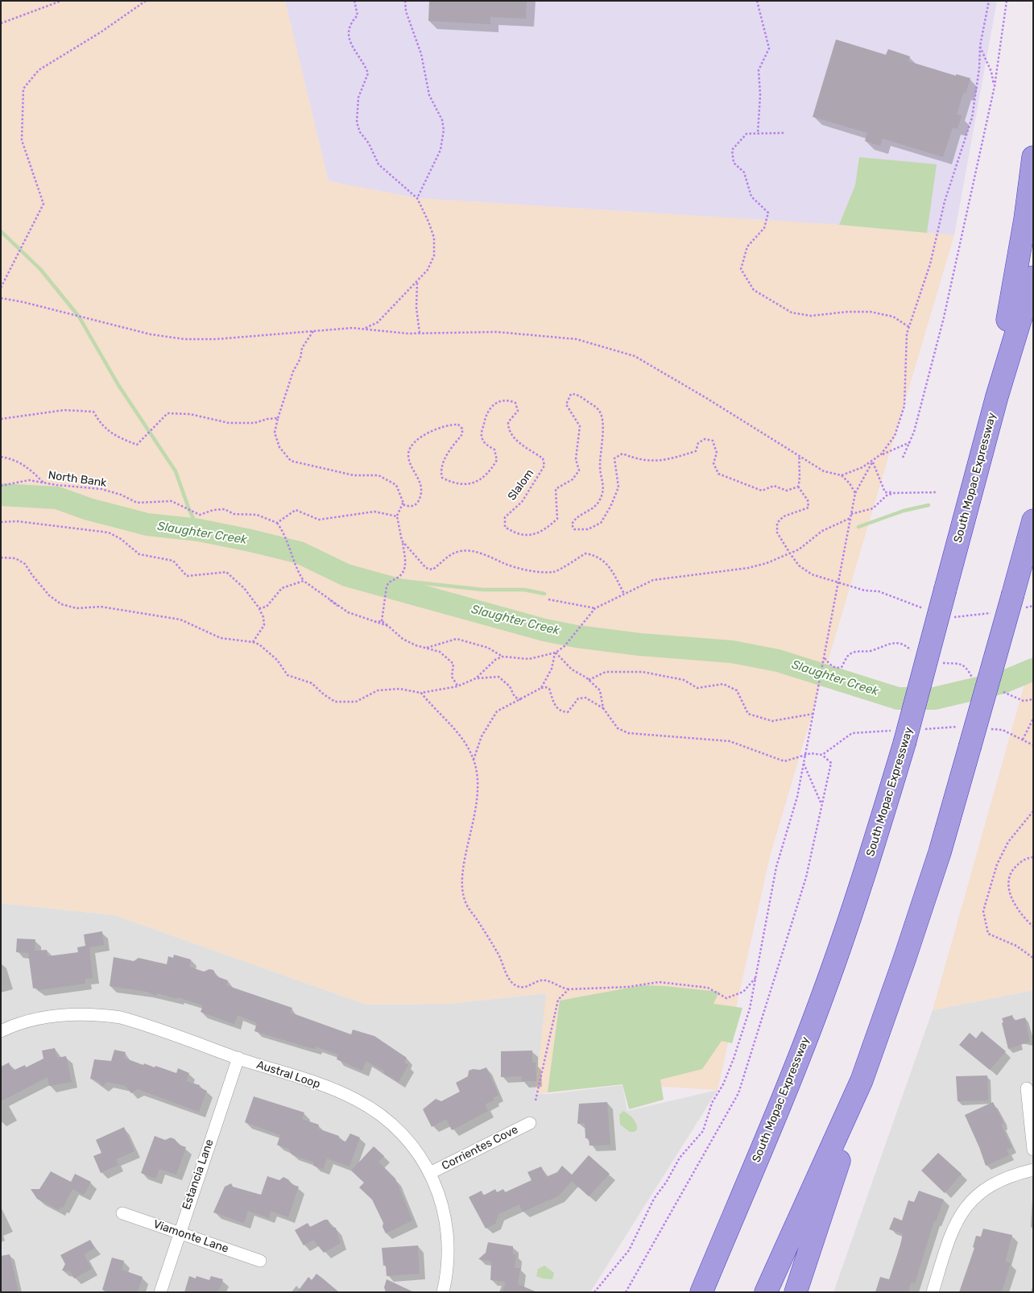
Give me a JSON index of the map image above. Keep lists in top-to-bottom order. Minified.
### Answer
{"streets":{"highway":["South Mopac Expressway"],"street":["Austral Loop","Corrientes Cove","Estancia Lane","Viamonte Lane"],"path":["North Bank","Slalom"]},"crossings":[["Austral Loop","Corrientes Cove"],["Austral Loop","Estancia Lane"],["Estancia Lane","Viamonte Lane"]],"water":["Slaughter Creek"]}
